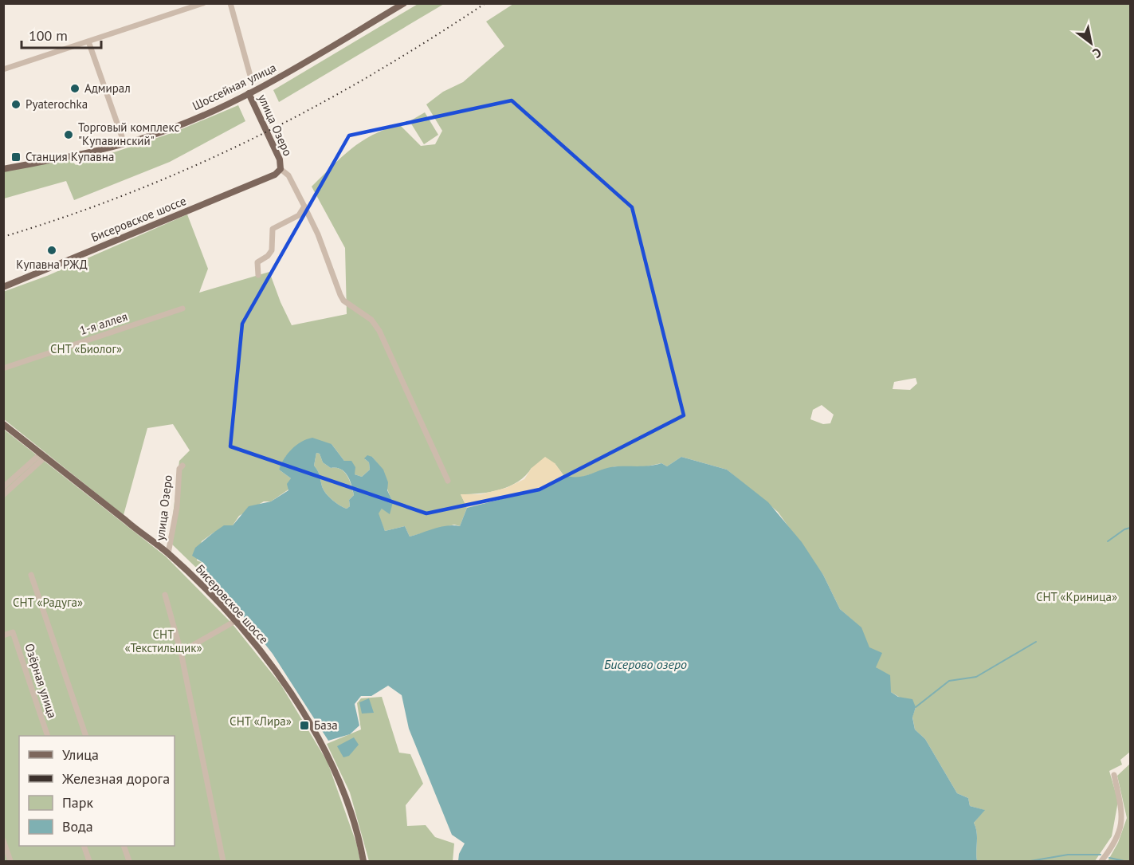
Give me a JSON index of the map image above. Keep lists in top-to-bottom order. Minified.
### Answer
{"streets":{"main road":["Шоссейная улица","улица Озеро","Бисеровское шоссе"],"street":["1-я аллея","Озёрная улица"]},"crossings":[["Шоссейная улица","улица Озеро"],["улица Озеро","Бисеровское шоссе"]],"water":["Бисерово озеро"],"parks":["СНТ «Биолог»","СНТ «Криница»","СНТ «Радуга»","СНТ «Текстильщик»","СНТ «Лира»"],"places":{"other":["Адмирал","Pyaterochka","Торговый комплекс \"Купавинский\"","Купавна РЖД"],"transit":["Станция Купавна","База"]},"legend":["Улица","Железная дорога","Парк","Вода"],"scale_bar":"100 m","north":"bottom right"}
